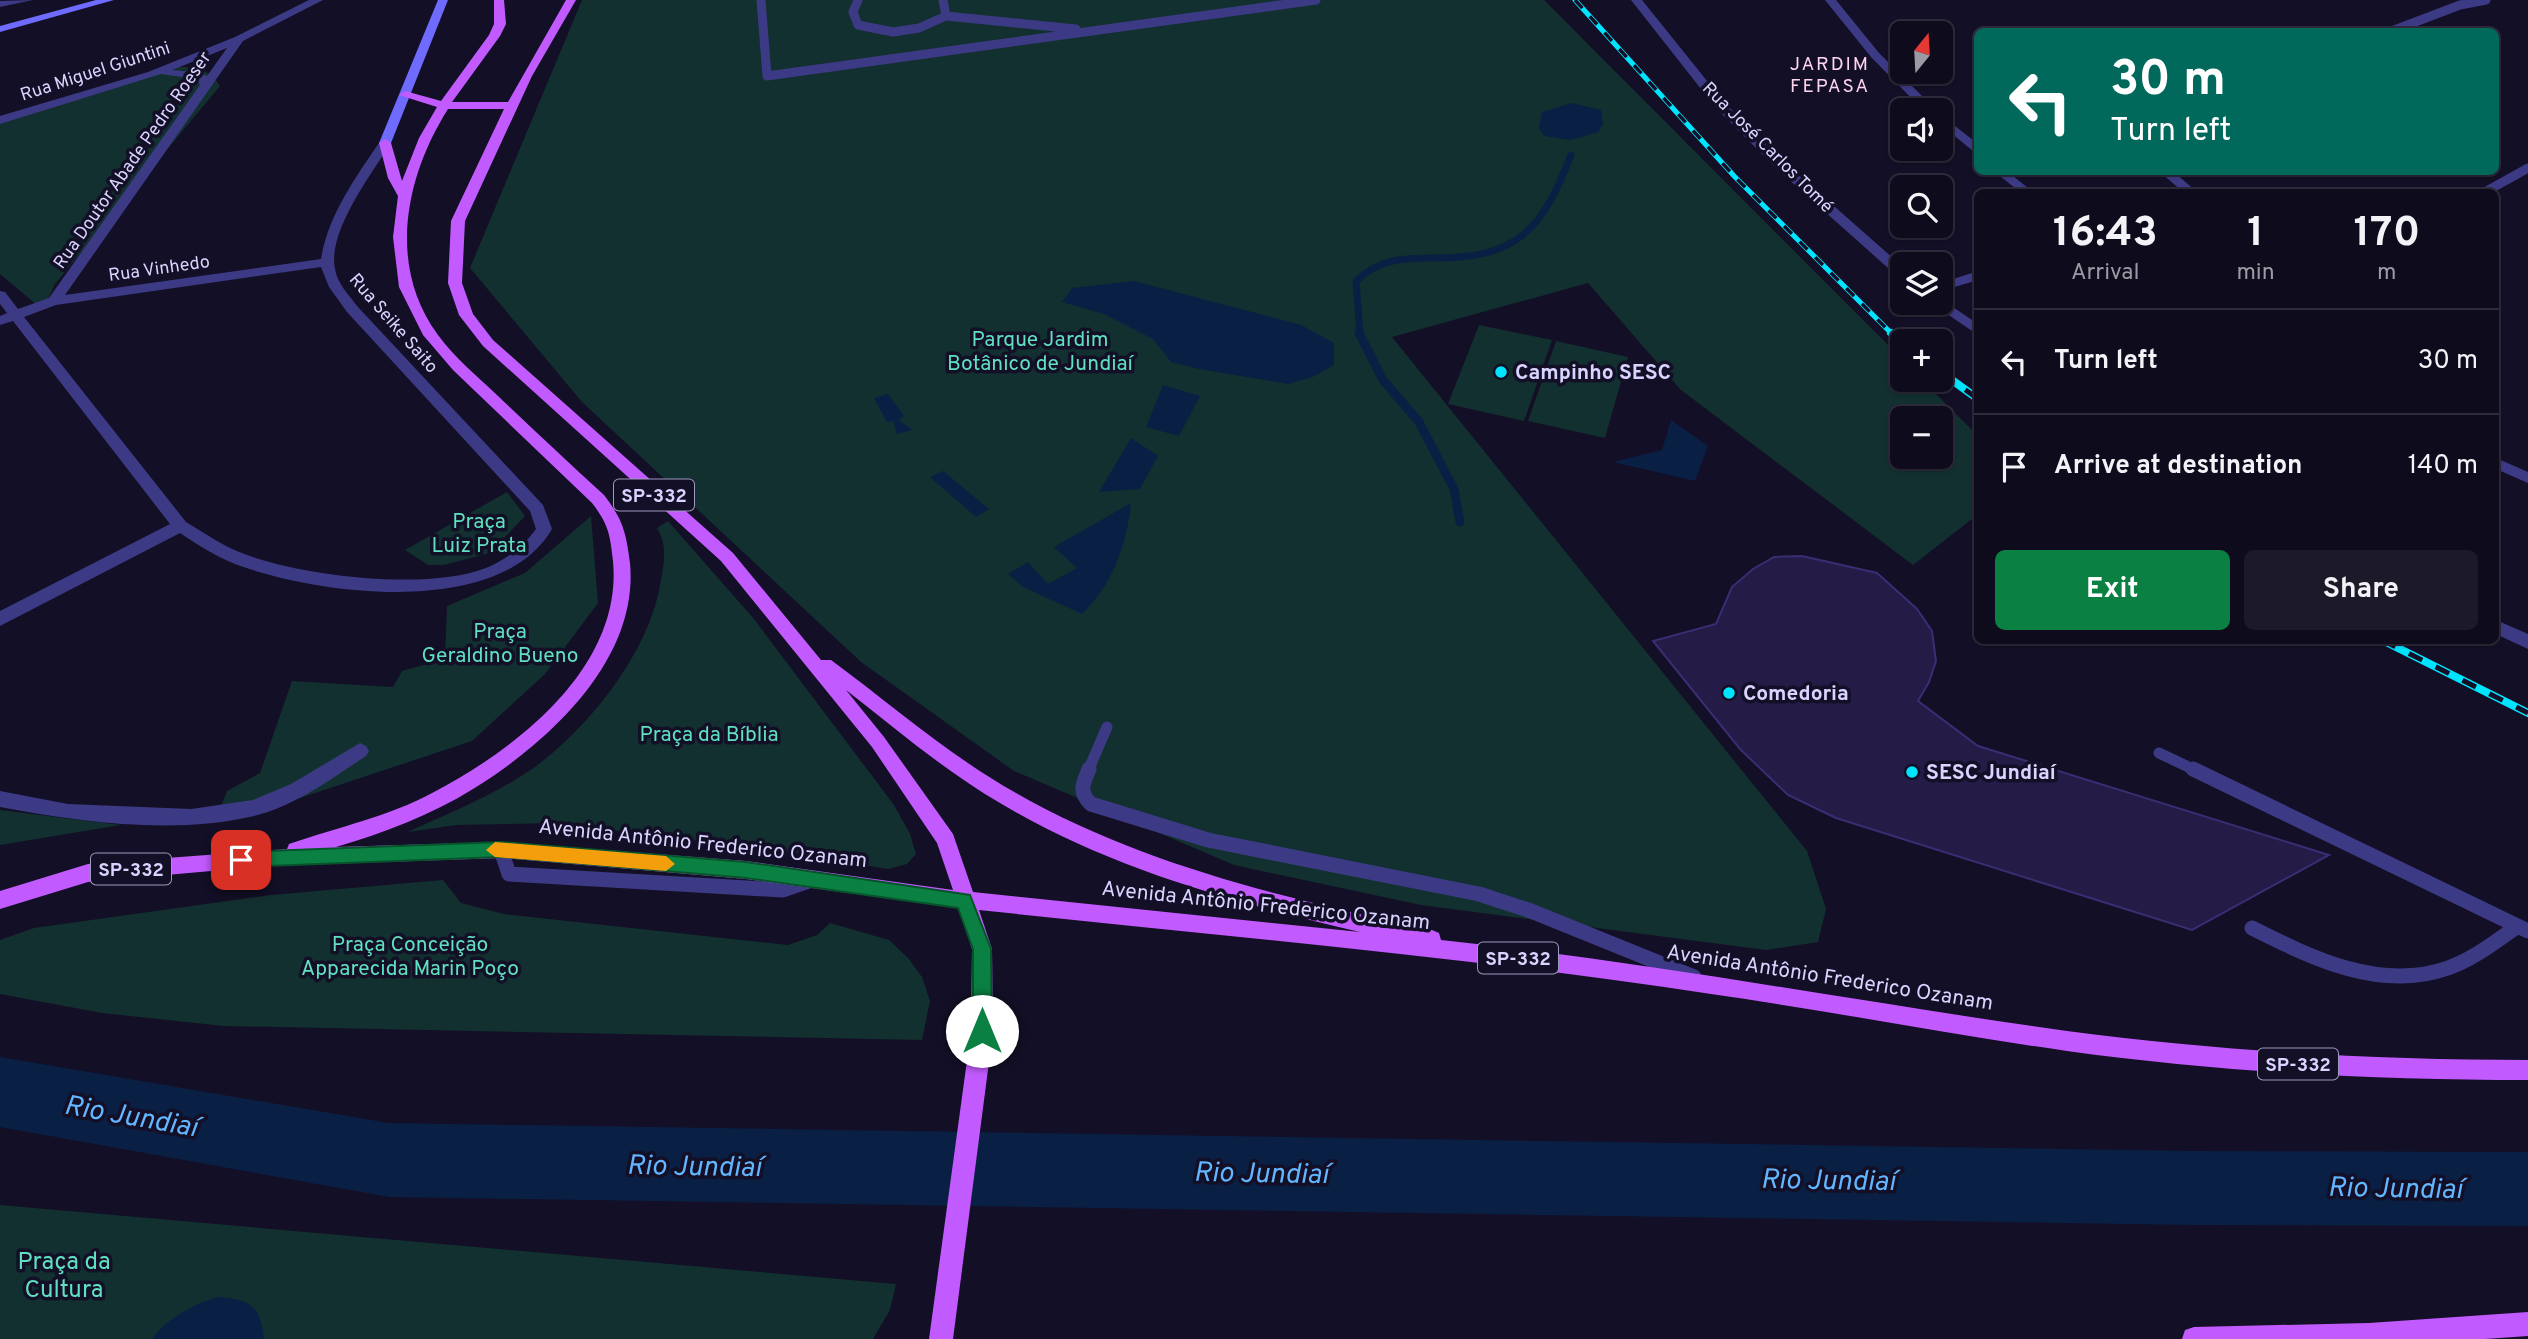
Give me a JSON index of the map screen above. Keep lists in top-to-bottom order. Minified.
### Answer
{"streets":{"main road":["Rua Seike Saito","SP-332","Avenida Antônio Frederico Ozanam"],"street":["Rua Miguel Giuntini","Rua José Carlos Tomé","Rua Doutor Abade Pedro Roeser","Rua Vinhedo"]},"crossings":[["Rua Miguel Giuntini","Rua Doutor Abade Pedro Roeser"],["Rua Doutor Abade Pedro Roeser","Rua Vinhedo"],["Rua Vinhedo","Rua Seike Saito"],["SP-332","Avenida Antônio Frederico Ozanam"]],"districts":["JARDIM FEPASA"],"water":["Rio Jundiaí"],"parks":["Parque Jardim Botânico de Jundiaí","Praça Luiz Prata","Praça Geraldino Bueno","Praça da Bíblia","Praça Conceição Apparecida Marin Poço","Praça da Cultura"],"places":["Campinho SESC","Comedoria","SESC Jundiaí"],"north":"top","page":{"map_buttons":["+","−"],"turn":["30 m","Turn left"],"eta":["16:43","Arrival","1","min","170","m"],"list":[{"name":"Turn left","value":"30 m"},{"name":"Arrive at destination","value":"140 m"}],"buttons":["Exit","Share"]}}
